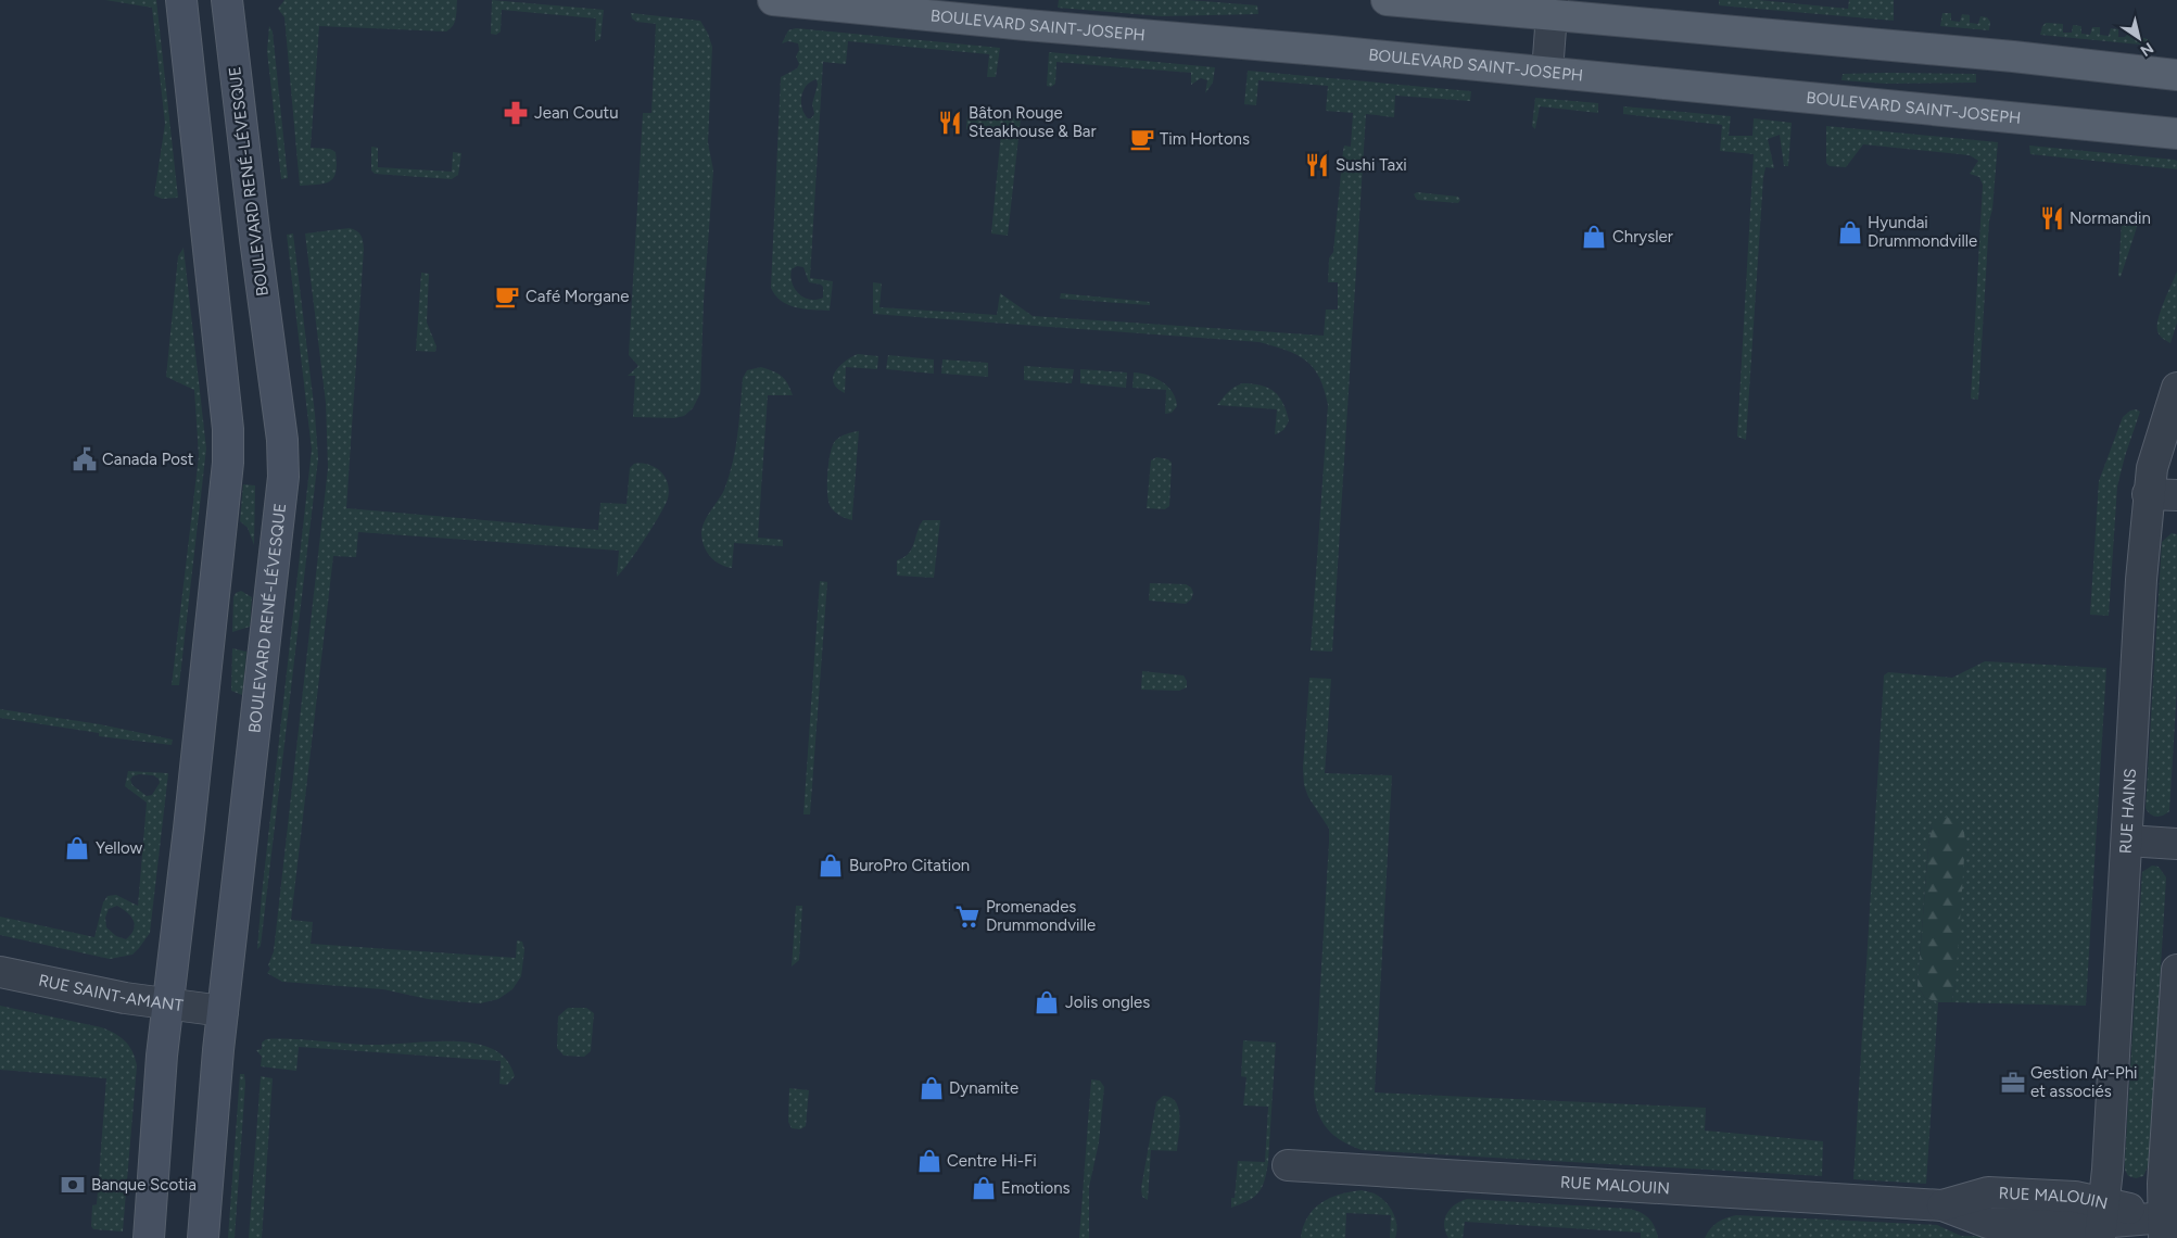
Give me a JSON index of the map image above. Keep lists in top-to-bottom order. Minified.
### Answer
{"streets":{"main road":["BOULEVARD SAINT-JOSEPH","BOULEVARD RENÉ-LÉVESQUE"],"street":["RUE HAINS","RUE SAINT-AMANT","RUE MALOUIN"]},"crossings":[["BOULEVARD RENÉ-LÉVESQUE","RUE SAINT-AMANT"],["RUE HAINS","RUE MALOUIN"]],"places":{"pharmacy":["Jean Coutu"],"restaurant":["Bâton Rouge Steakhouse & Bar","Sushi Taxi","Normandin"],"cafe":["Tim Hortons","Café Morgane"],"shop":["Hyundai Drummondville","Chrysler","Yellow","BuroPro Citation","Jolis ongles","Dynamite","Centre Hi-Fi","Emotions"],"public building":["Canada Post"],"supermarket":["Promenades Drummondville"],"office":["Gestion Ar-Phi et associés"],"bank":["Banque Scotia"]},"north":"bottom right"}
